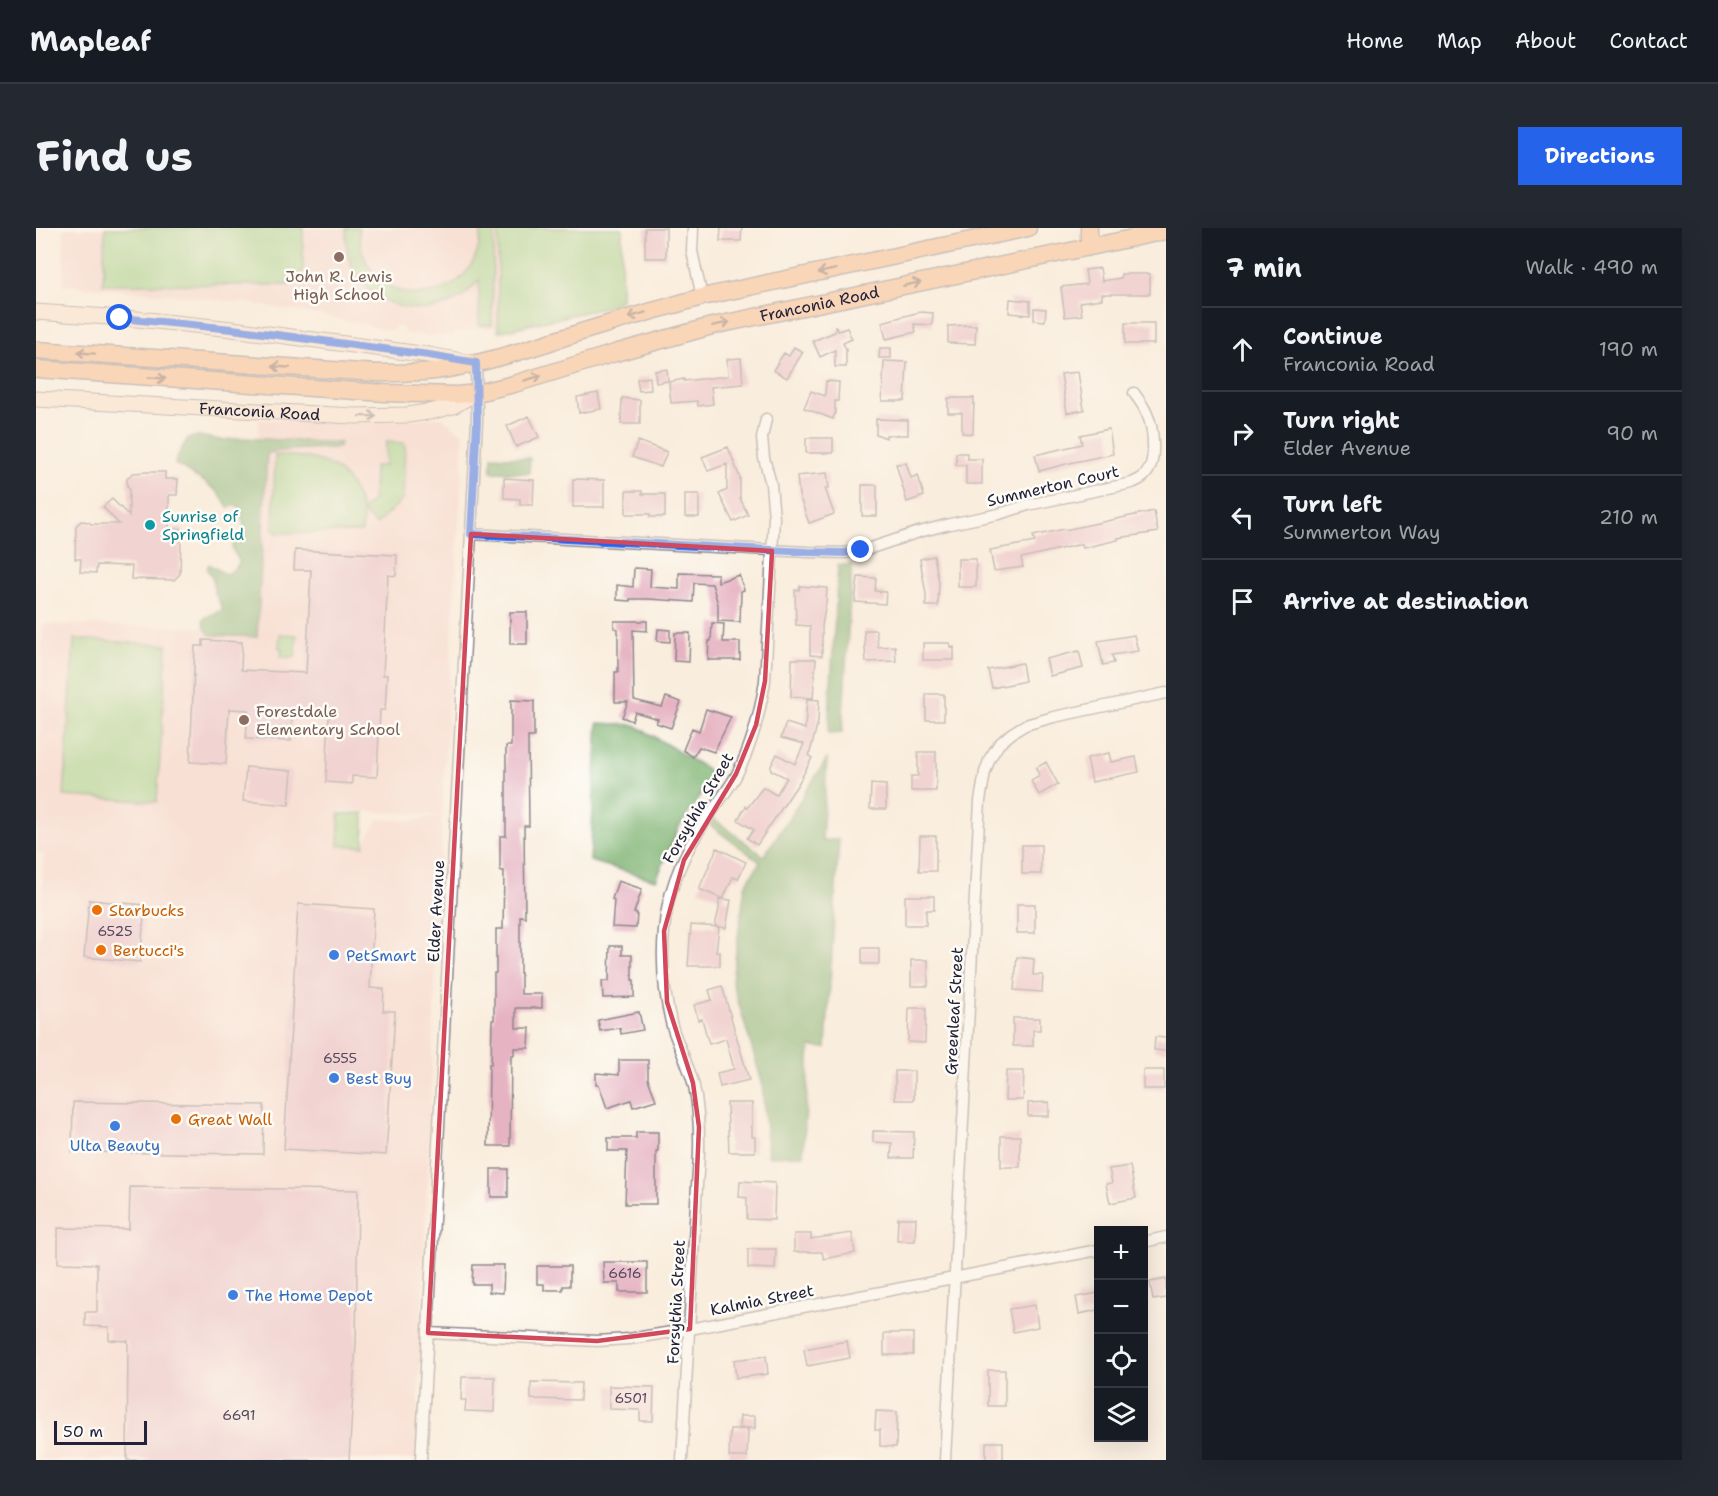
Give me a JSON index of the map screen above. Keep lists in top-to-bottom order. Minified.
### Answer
{"streets":{"main road":["Franconia Road"],"street":["Summerton Court","Forsythia Street","Elder Avenue","Greenleaf Street","Kalmia Street"]},"crossings":[["Franconia Road","Elder Avenue"],["Summerton Court","Forsythia Street"],["Forsythia Street","Kalmia Street"],["Elder Avenue","Kalmia Street"],["Greenleaf Street","Kalmia Street"]],"places":["John R. Lewis High School","Sunrise of Springfield","Forestdale Elementary School","Starbucks","Bertucci's","PetSmart","Best Buy","Great Wall","Ulta Beauty","The Home Depot"],"house_numbers":["6525","6555","6616","6501","6691"],"scale_bar":"50 m","page":{"header":"Mapleaf","nav":["Home","Map","About","Contact"],"buttons":"Directions","title":"Find us","heading":["7 min","Walk · 490 m"],"list":[["Continue","Franconia Road","190 m"],["Turn right","Elder Avenue","90 m"],["Turn left","Summerton Way","210 m"],"Arrive at destination"],"map_buttons":["+","−"],"scale":"50 m"}}
